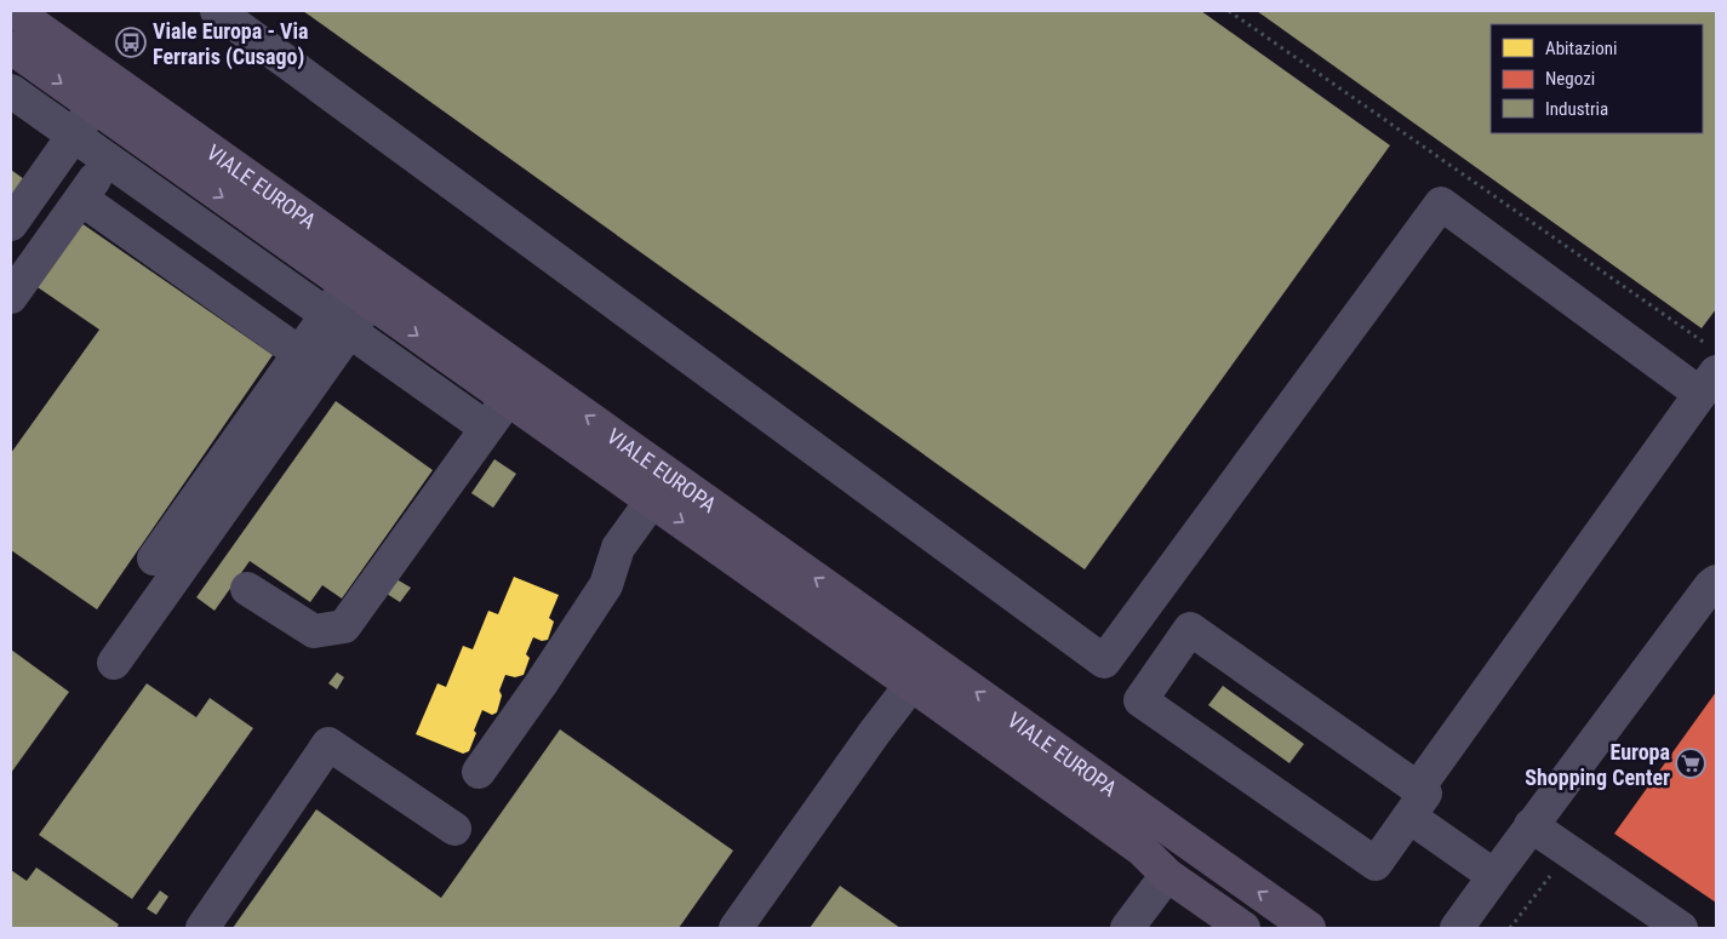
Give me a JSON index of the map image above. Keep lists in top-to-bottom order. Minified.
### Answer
{"streets":{"main road":["VIALE EUROPA"]},"places":{"bus stop":["Viale Europa - Via Ferraris (Cusago)"],"supermarket":["Europa Shopping Center"]},"legend":["Abitazioni","Negozi","Industria"]}
